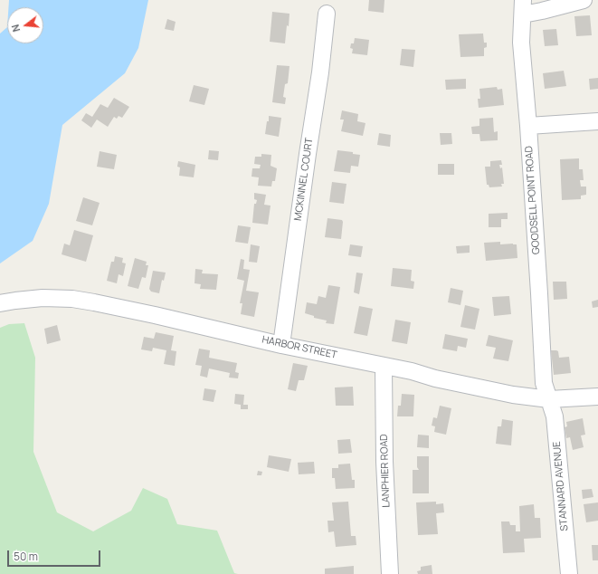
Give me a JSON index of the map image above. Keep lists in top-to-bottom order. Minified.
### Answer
{"streets":{"street":["MCKINNEL COURT","GOODSELL POINT ROAD","HARBOR STREET","LANPHIER ROAD","STANNARD AVENUE"]},"crossings":[["MCKINNEL COURT","HARBOR STREET"],["GOODSELL POINT ROAD","HARBOR STREET"],["GOODSELL POINT ROAD","STANNARD AVENUE"],["HARBOR STREET","LANPHIER ROAD"],["HARBOR STREET","STANNARD AVENUE"]],"scale_bar":"50 m","north":"left"}
